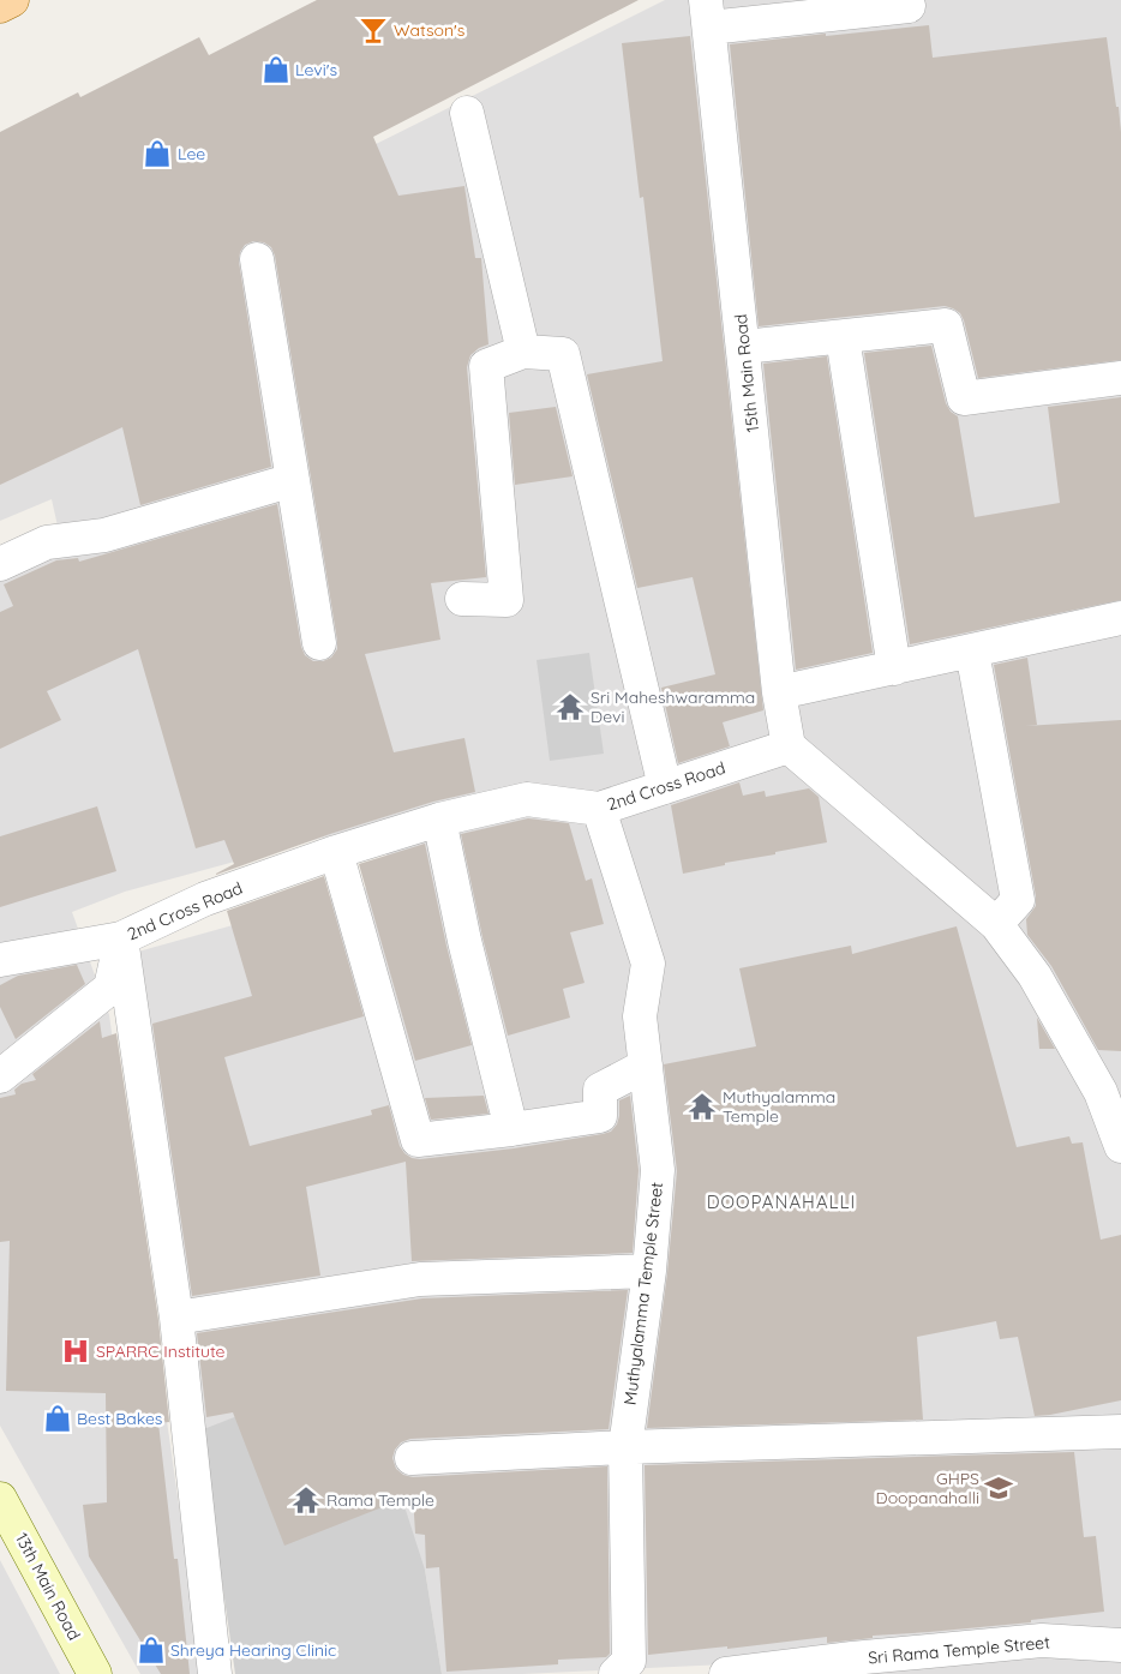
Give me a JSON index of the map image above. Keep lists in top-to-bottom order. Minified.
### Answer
{"streets":{"street":["15th Main Road","2nd Cross Road","Muthyalamma Temple Street","13th Main Road","Sri Rama Temple Street"]},"crossings":[["15th Main Road","2nd Cross Road"],["2nd Cross Road","Muthyalamma Temple Street"]],"districts":["DOOPANAHALLI"],"places":{"bar":["Watson's"],"shop":["Levi's","Lee","Best Bakes","Shreya Hearing Clinic"],"temple":["Sri Maheshwaramma Devi","Muthyalamma Temple","Rama Temple"],"hospital":["SPARRC Institute"],"school or university":["GHPS Doopanahalli"]}}
